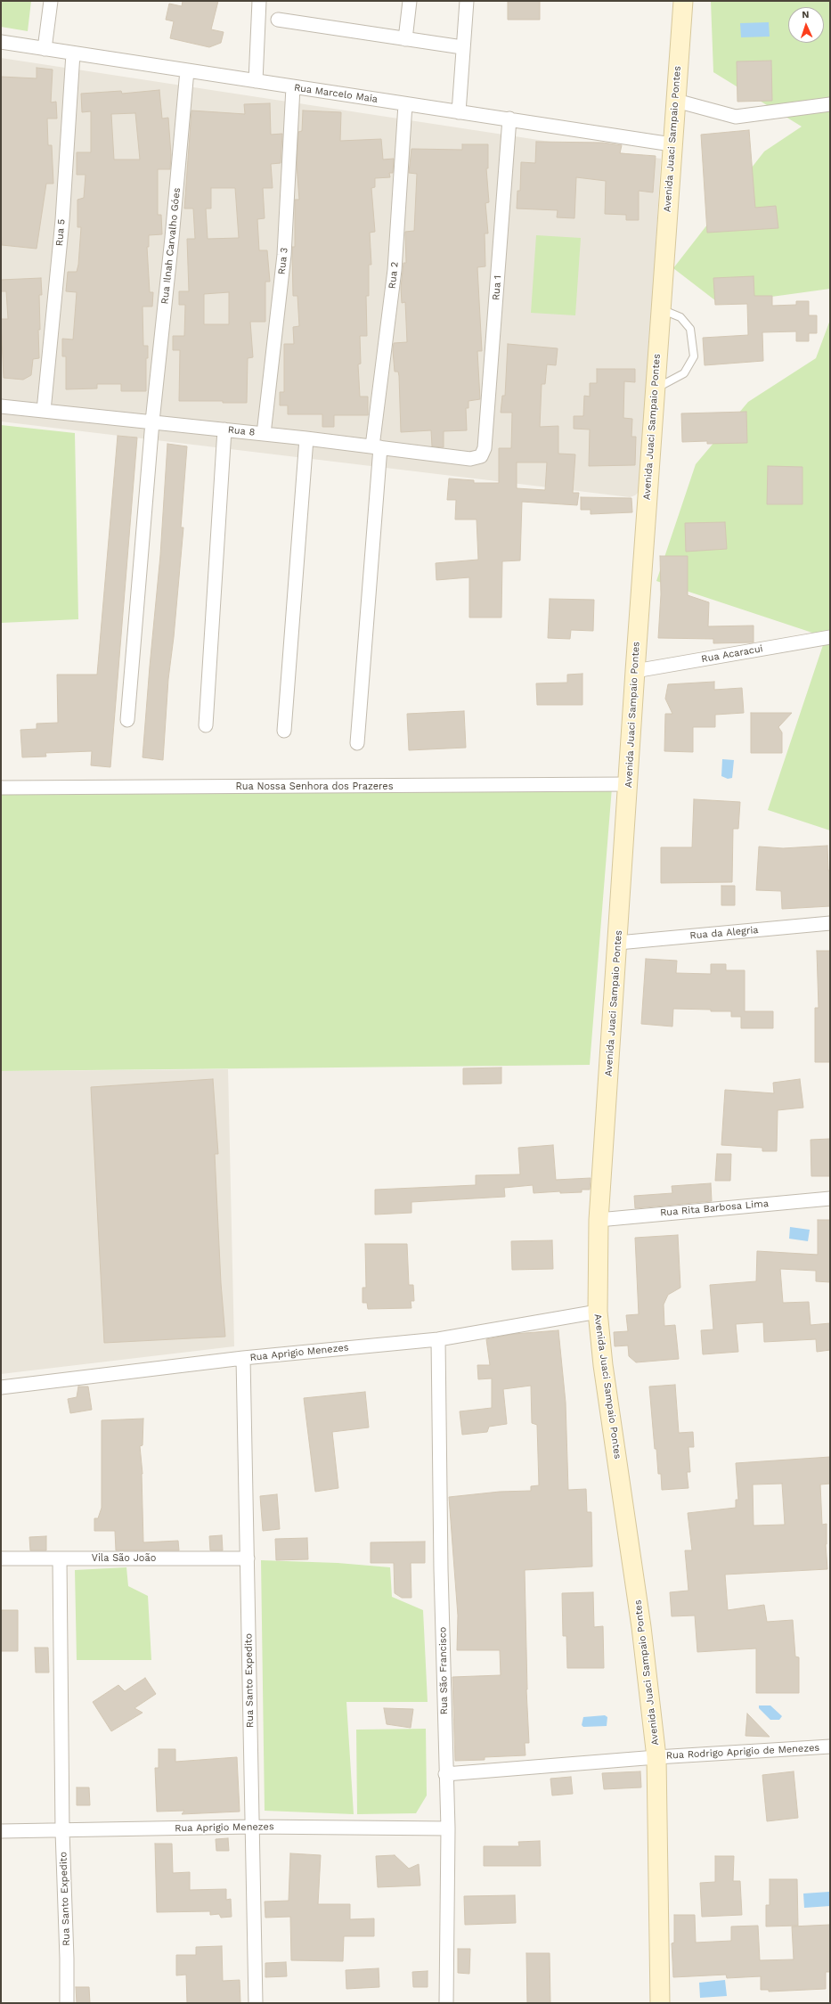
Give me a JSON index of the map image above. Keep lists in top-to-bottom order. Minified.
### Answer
{"streets":{"main road":["Avenida Juaci Sampaio Pontes"],"street":["Rua Marcelo Maia","Rua 5","Rua Ilnah Carvalho Góes","Rua 3","Rua 2","Rua 1","Rua 8","Rua Acaracui","Rua Nossa Senhora dos Prazeres","Rua da Alegria","Rua Rita Barbosa Lima","Rua Aprigio Menezes","Vila São João","Rua São Francisco","Rua Santo Expedito","Rua Rodrigo Aprigio de Menezes"]},"crossings":[["Rua Marcelo Maia","Avenida Juaci Sampaio Pontes"],["Rua Marcelo Maia","Rua 5"],["Rua Marcelo Maia","Rua Ilnah Carvalho Góes"],["Rua Marcelo Maia","Rua 3"],["Rua Marcelo Maia","Rua 2"],["Rua Marcelo Maia","Rua 1"],["Avenida Juaci Sampaio Pontes","Rua Acaracui"],["Avenida Juaci Sampaio Pontes","Rua Nossa Senhora dos Prazeres"],["Avenida Juaci Sampaio Pontes","Rua da Alegria"],["Avenida Juaci Sampaio Pontes","Rua Rita Barbosa Lima"],["Avenida Juaci Sampaio Pontes","Rua Aprigio Menezes"],["Avenida Juaci Sampaio Pontes","Rua Rodrigo Aprigio de Menezes"],["Rua 5","Rua 8"],["Rua Ilnah Carvalho Góes","Rua 8"],["Rua 3","Rua 8"],["Rua 2","Rua 8"],["Rua 1","Rua 8"],["Rua Aprigio Menezes","Rua São Francisco"],["Rua Aprigio Menezes","Rua Santo Expedito"],["Vila São João","Rua Santo Expedito"],["Rua São Francisco","Rua Rodrigo Aprigio de Menezes"]],"north":"top"}
